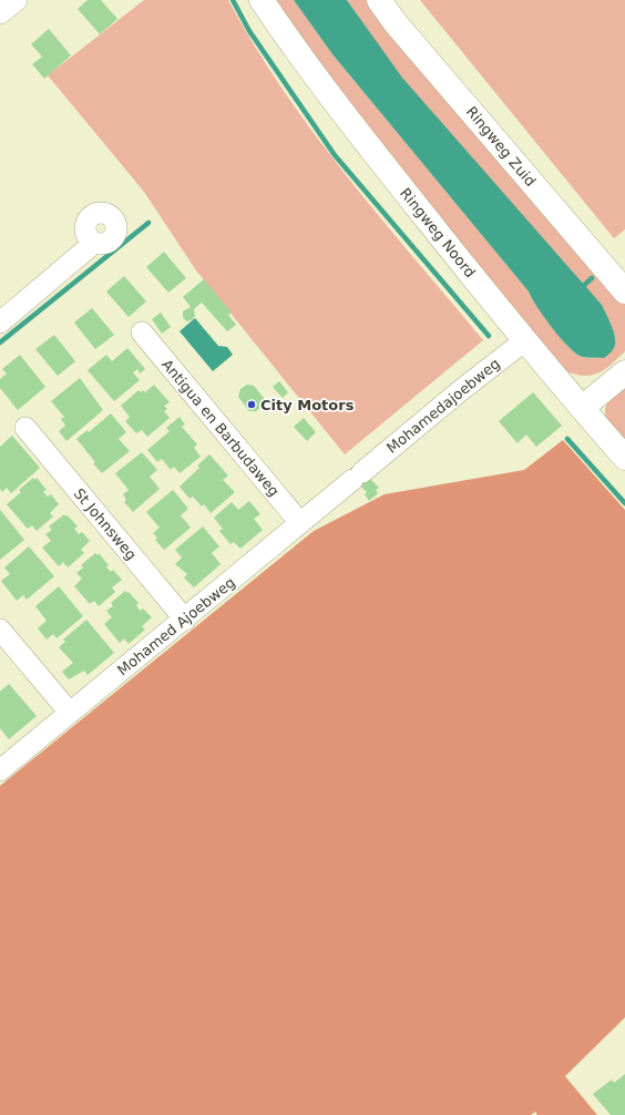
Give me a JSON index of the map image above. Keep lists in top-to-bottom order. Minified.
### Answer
{"streets":{"street":["Ringweg Zuid","Ringweg Noord","Mohamedajoebweg","Antigua en Barbudaweg","St Johnsweg","Mohamed Ajoebweg"]},"crossings":[["Ringweg Noord","Mohamedajoebweg"],["Mohamedajoebweg","Mohamed Ajoebweg"],["Antigua en Barbudaweg","Mohamed Ajoebweg"],["St Johnsweg","Mohamed Ajoebweg"]],"places":["City Motors"]}
